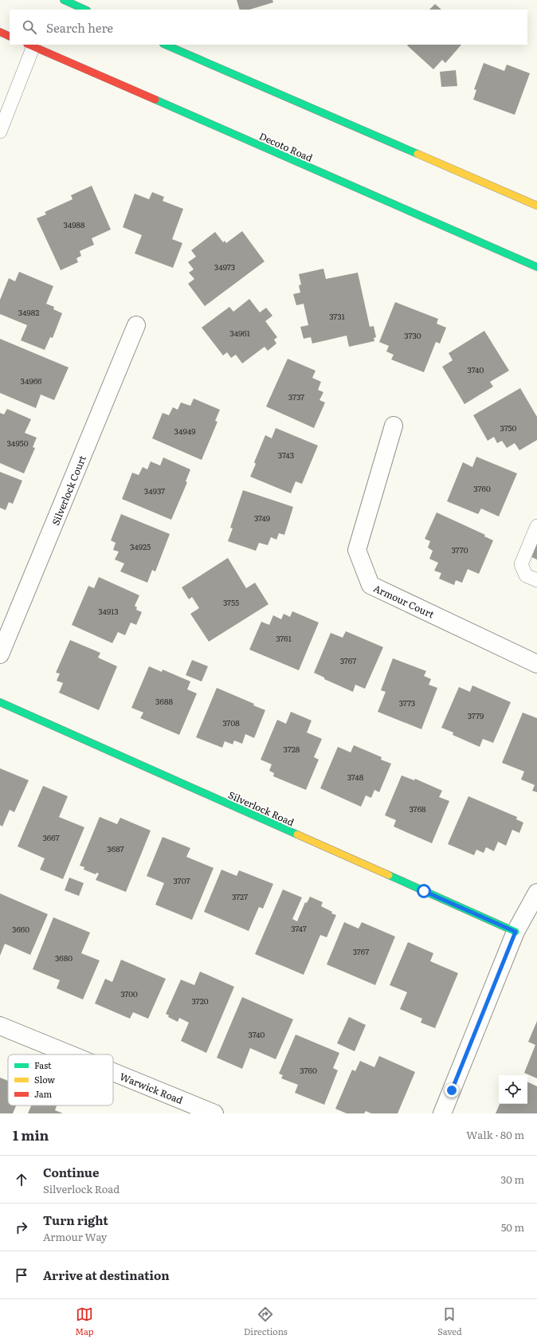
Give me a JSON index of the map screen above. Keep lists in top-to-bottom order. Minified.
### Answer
{"streets":{"main road":["Decoto Road","Silverlock Road"],"street":["Silverlock Court","Armour Court","Warwick Road"]},"house_numbers":["34988","34973","34982","3731","34961","3730","3740","34966","3737","3750","34949","34950","3743","3760","34937","3749","34925","3770","3755","34913","3761","3767","3688","3773","3779","3708","3728","3748","3768","3667","3687","3707","3727","3747","3660","3767","3680","3700","3720","3740","3760"],"legend":["Fast","Slow","Jam"],"page":{"search":"Search here","heading":["1 min","Walk · 80 m"],"list":[["Continue","Silverlock Road","30 m"],["Turn right","Armour Way","50 m"],"Arrive at destination"],"nav":["Map","Directions","Saved"]}}
